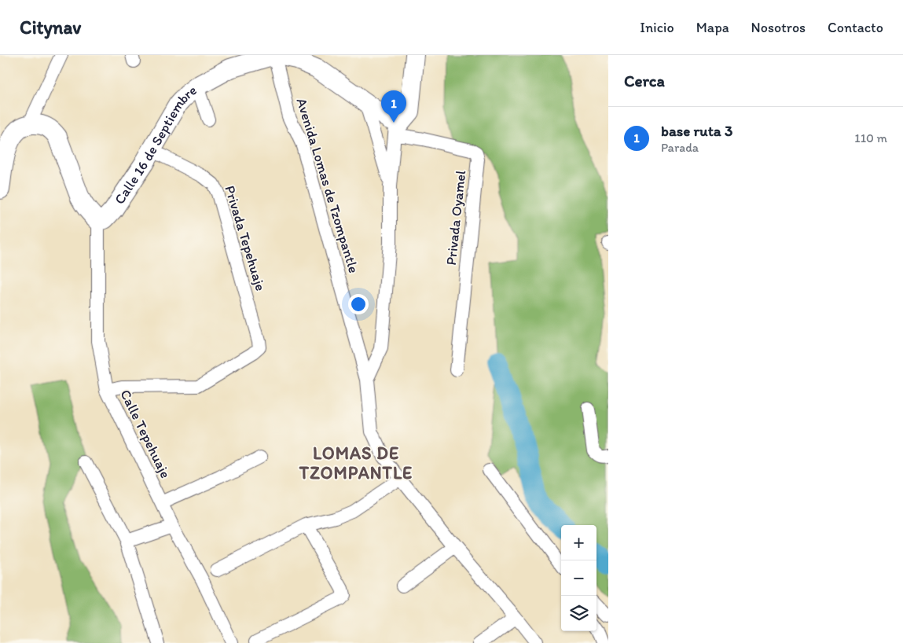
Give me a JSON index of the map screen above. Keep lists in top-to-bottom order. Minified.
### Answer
{"streets":{"street":["Calle 16 de Septiembre","Avenida Lomas de Tzompantle","Privada Oyamel","Privada Tepehuaje","Calle Tepehuaje"]},"crossings":[["Calle 16 de Septiembre","Avenida Lomas de Tzompantle"],["Calle 16 de Septiembre","Privada Oyamel"],["Calle 16 de Septiembre","Privada Tepehuaje"],["Calle 16 de Septiembre","Calle Tepehuaje"],["Privada Tepehuaje","Calle Tepehuaje"]],"districts":["LOMAS DE TZOMPANTLE"],"page":{"header":"Citynav","nav":["Inicio","Mapa","Nosotros","Contacto"],"heading":"Cerca","pins":"1","list":[{"mark":"1","name":"base ruta 3","note":"Parada","value":"110 m"}],"map_buttons":["+","−"]}}
